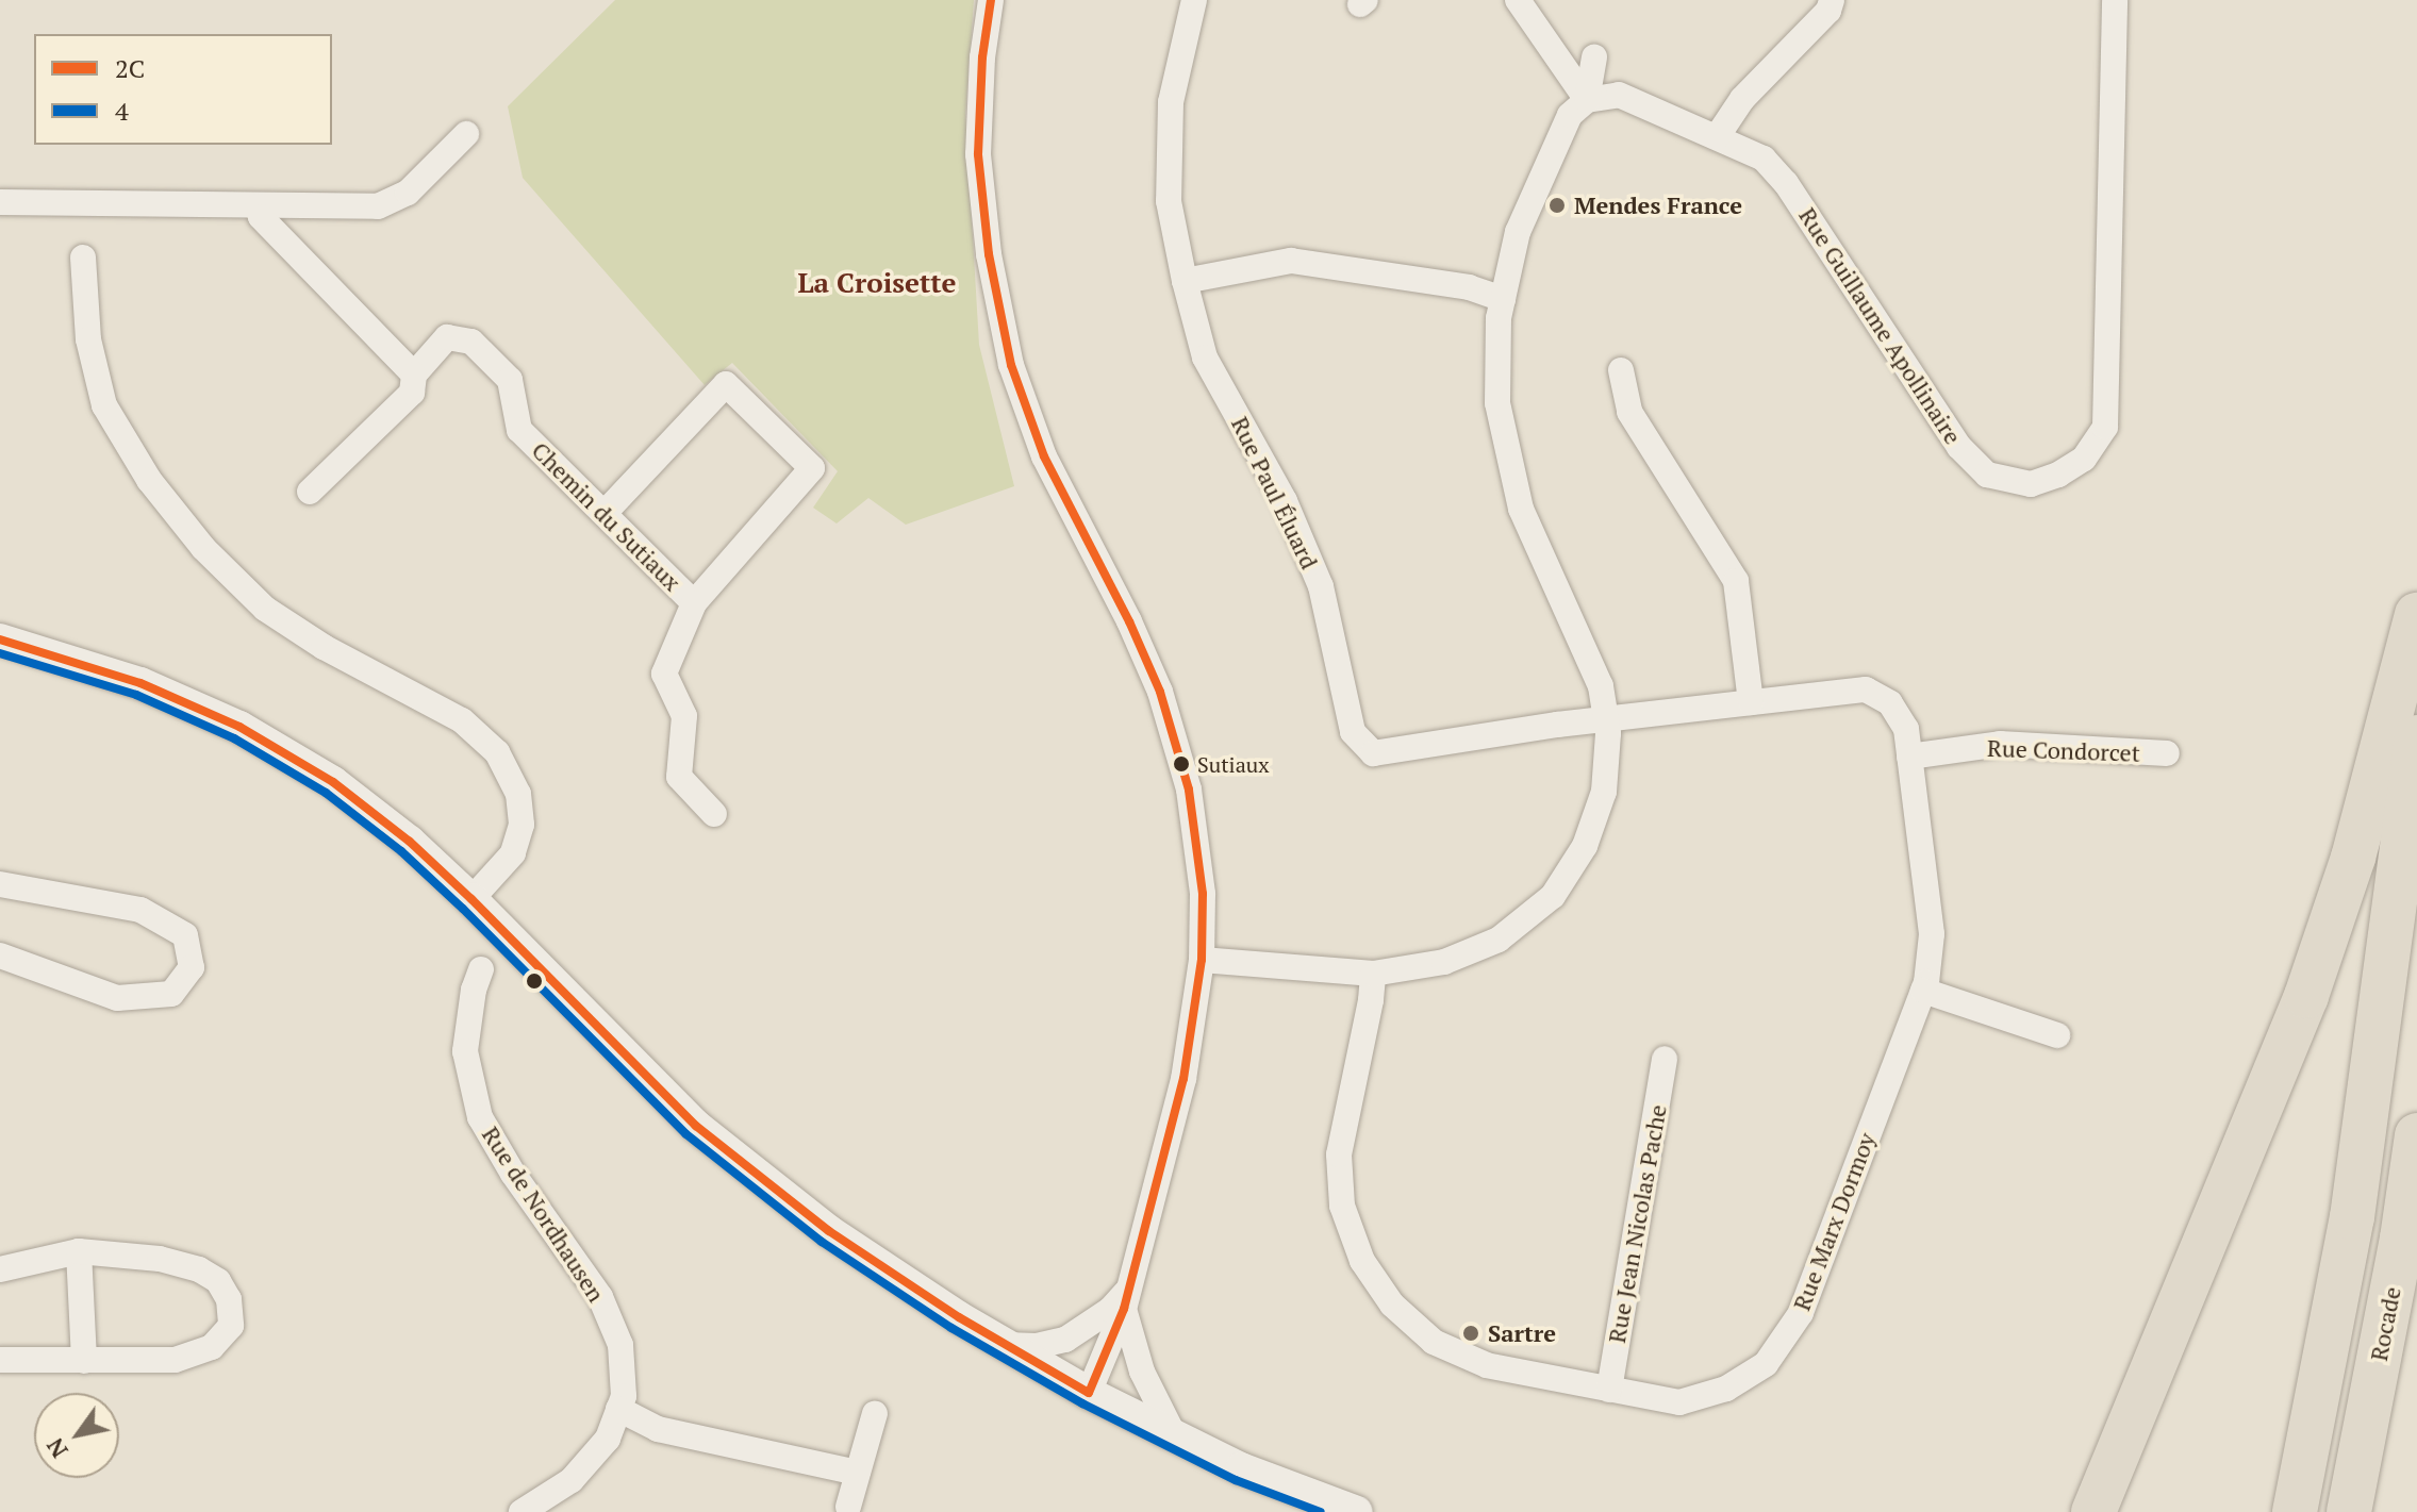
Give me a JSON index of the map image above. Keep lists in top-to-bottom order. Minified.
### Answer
{"streets":{"highway":["Rocade"],"street":["Rue Guillaume Apollinaire","Rue Paul Éluard","Chemin du Sutiaux","Rue Condorcet","Rue de Nordhausen","Rue Marx Dormoy","Rue Jean Nicolas Pache"]},"crossings":[["Rue Paul Éluard","Rue Marx Dormoy"],["Rue Condorcet","Rue Marx Dormoy"],["Rue Marx Dormoy","Rue Jean Nicolas Pache"]],"districts":["La Croisette"],"places":["Mendes France","Sutiaux","Sartre"],"lines":["transit line 2C","transit line 4"],"legend":["2C","4"],"north":"bottom left"}
